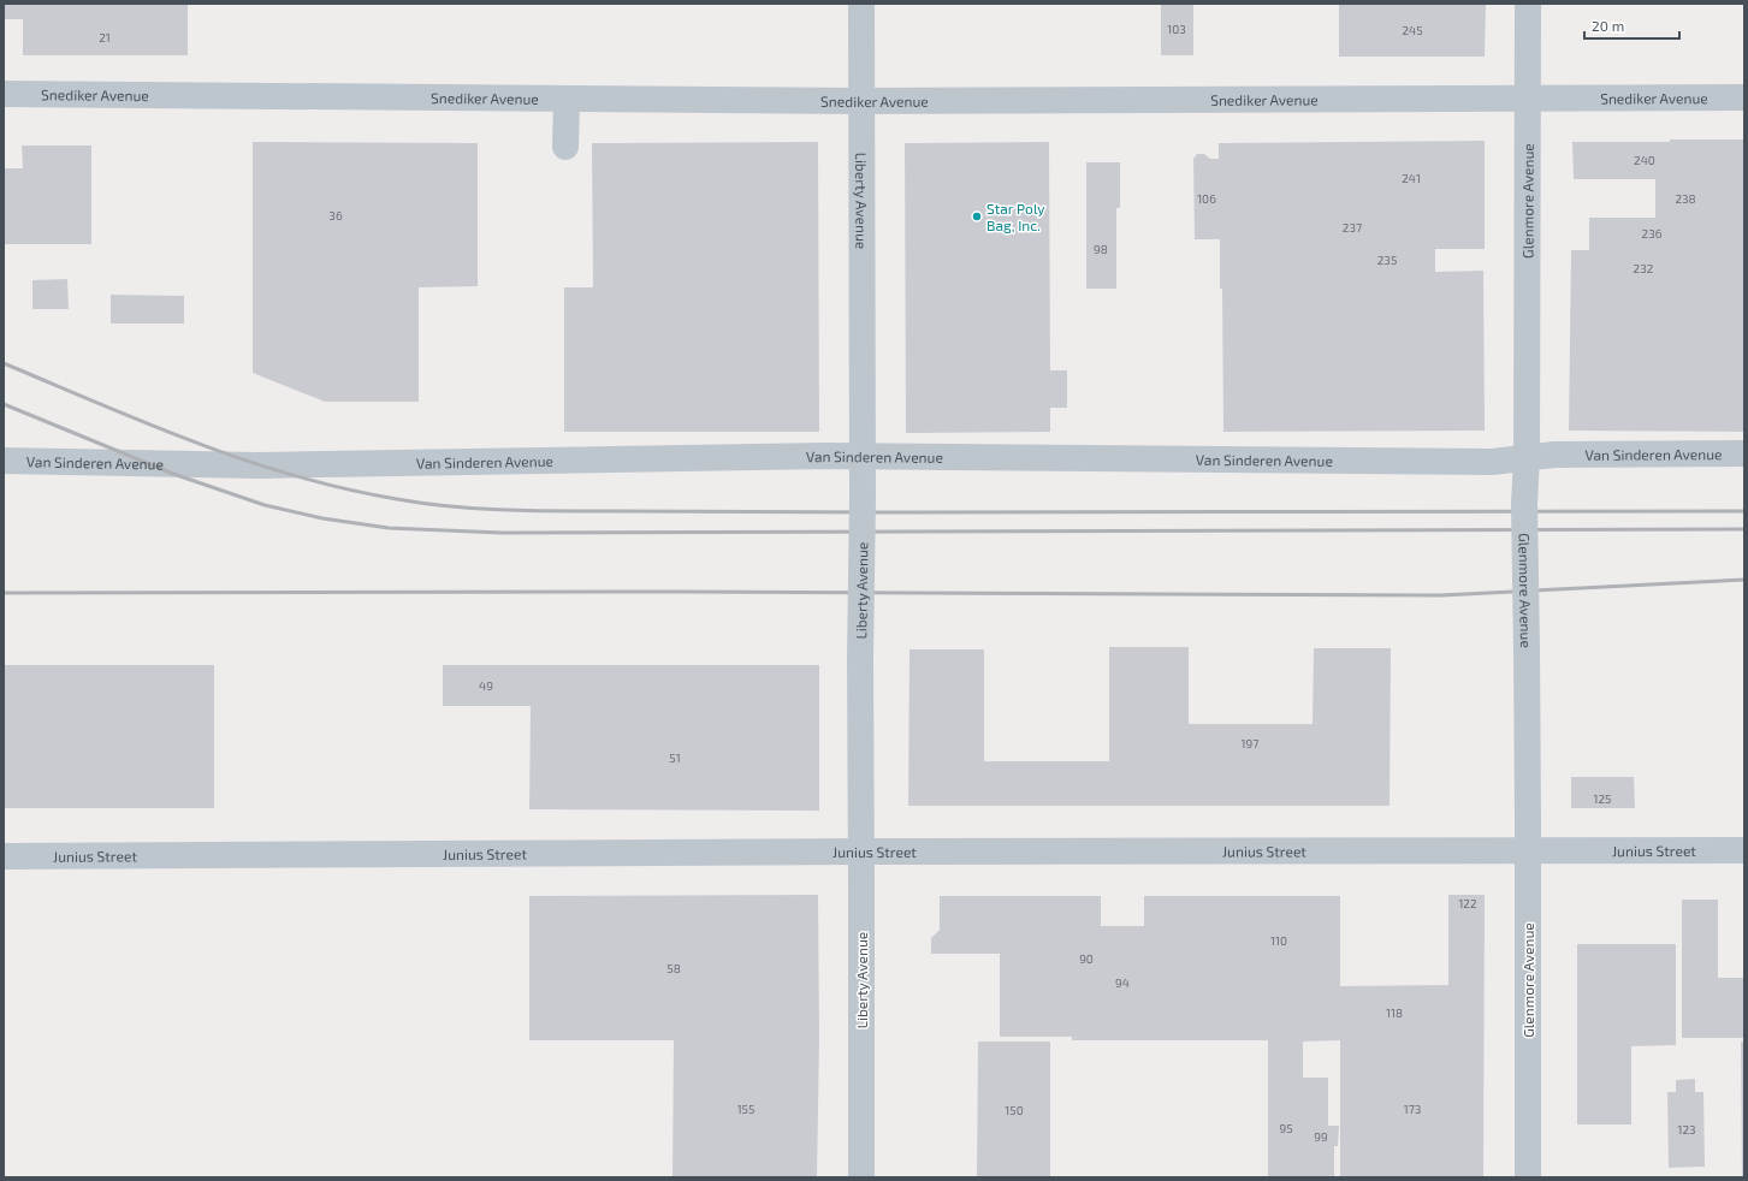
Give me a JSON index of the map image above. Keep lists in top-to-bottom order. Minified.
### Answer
{"streets":{"street":["Snediker Avenue","Liberty Avenue","Glenmore Avenue","Van Sinderen Avenue","Junius Street"]},"crossings":[["Snediker Avenue","Liberty Avenue"],["Snediker Avenue","Glenmore Avenue"],["Liberty Avenue","Van Sinderen Avenue"],["Liberty Avenue","Junius Street"],["Glenmore Avenue","Van Sinderen Avenue"],["Glenmore Avenue","Junius Street"]],"places":["Star Poly Bag, Inc."],"house_numbers":["103","245","21","240","241","106","238","36","237","236","98","235","232","49","197","51","125","122","110","90","58","94","118","155","173","150","95","123","99"],"scale_bar":"20 m"}
